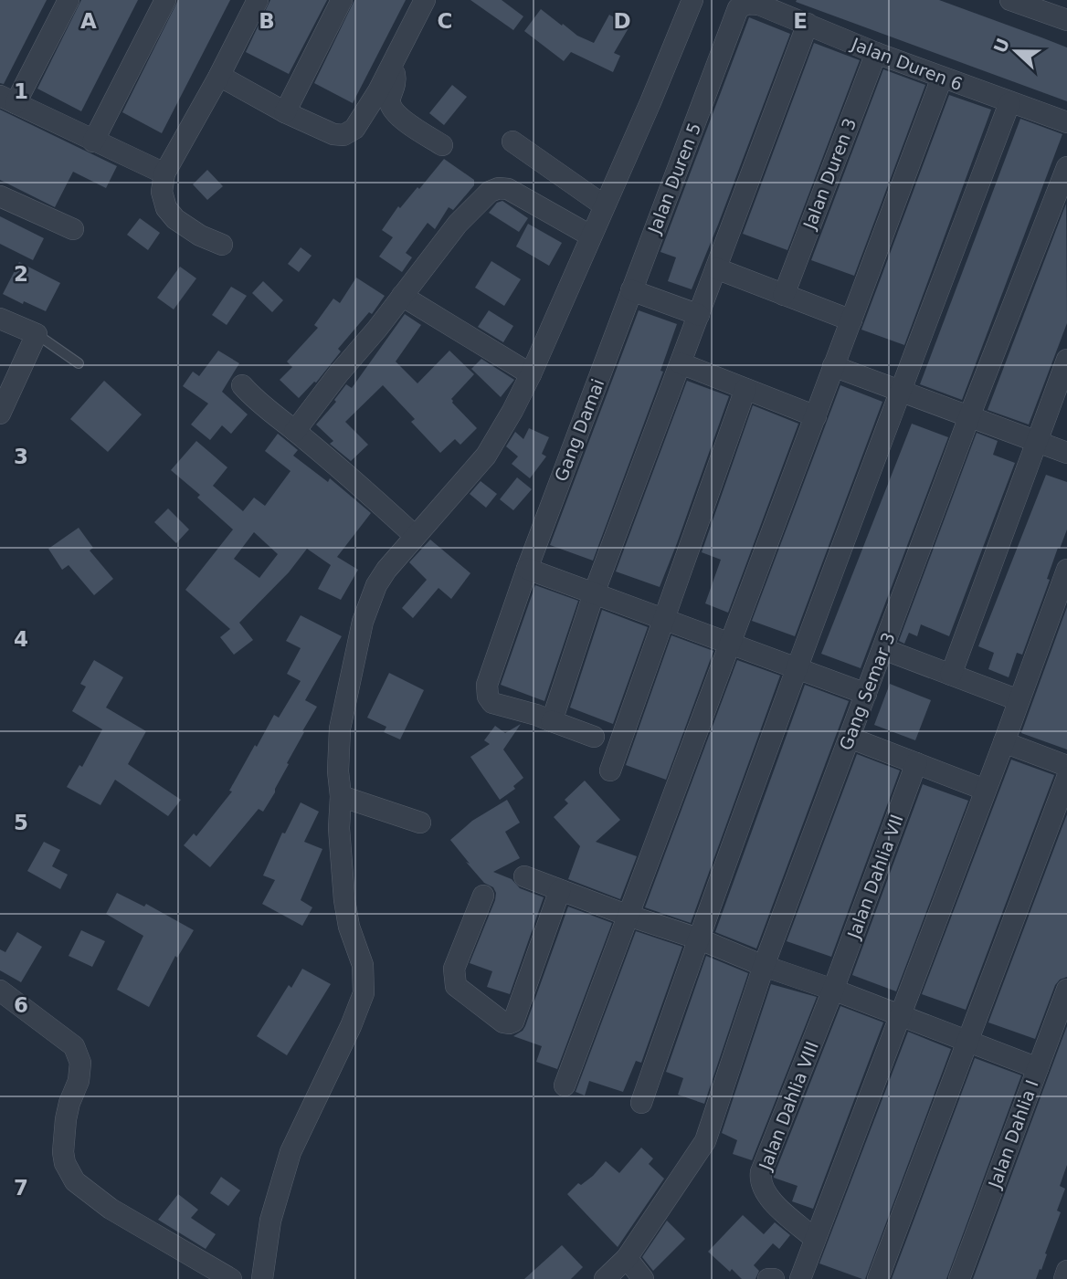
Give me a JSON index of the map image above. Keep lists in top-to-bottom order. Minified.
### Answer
{"streets":{"street":["Jalan Duren 6","Jalan Duren 3","Jalan Duren 5","Gang Damai","Gang Semar 3","Jalan Dahlia VII","Jalan Dahlia VIII","Jalan Dahlia I"]},"crossings":[["Jalan Duren 6","Jalan Duren 3"],["Jalan Duren 6","Jalan Duren 5"],["Jalan Duren 5","Gang Damai"],["Jalan Dahlia VII","Jalan Dahlia VIII"]],"north":"left","grid":{"columns":["A","B","C","D","E"],"rows":["1","2","3","4","5","6","7"]}}
